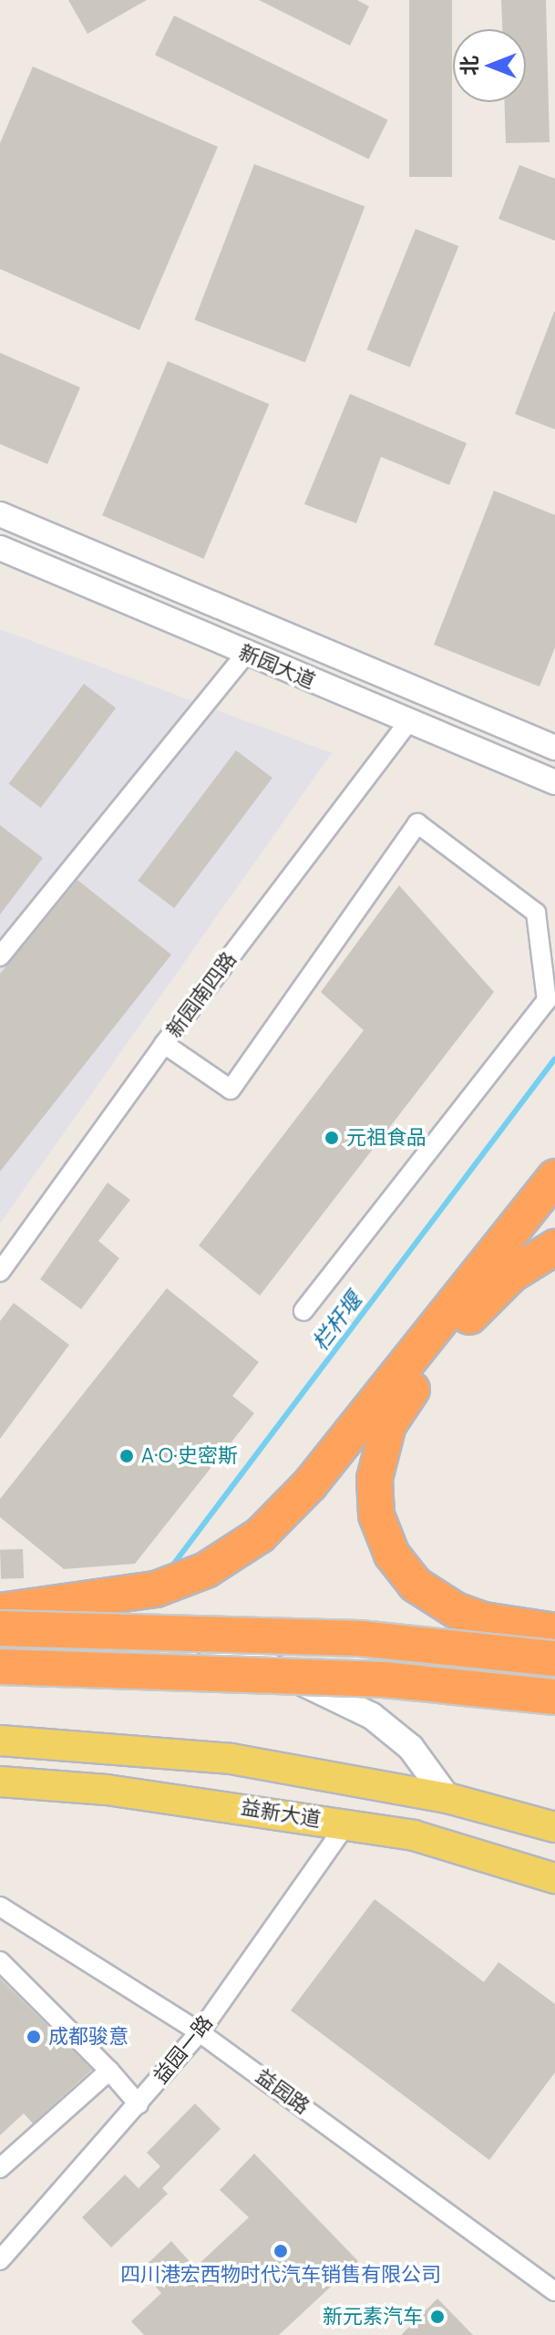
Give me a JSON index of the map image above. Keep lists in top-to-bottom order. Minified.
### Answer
{"streets":{"main road":["益新大道"],"street":["新园大道","新园南四路","益园一路","益园路"]},"crossings":[["新园大道","新园南四路"],["益新大道","益园一路"],["益园一路","益园路"]],"water":["栏杆堰"],"places":["元祖食品","A·O·史密斯","成都骏意","四川港宏西物时代汽车销售有限公司","新元素汽车"],"north":"left"}
